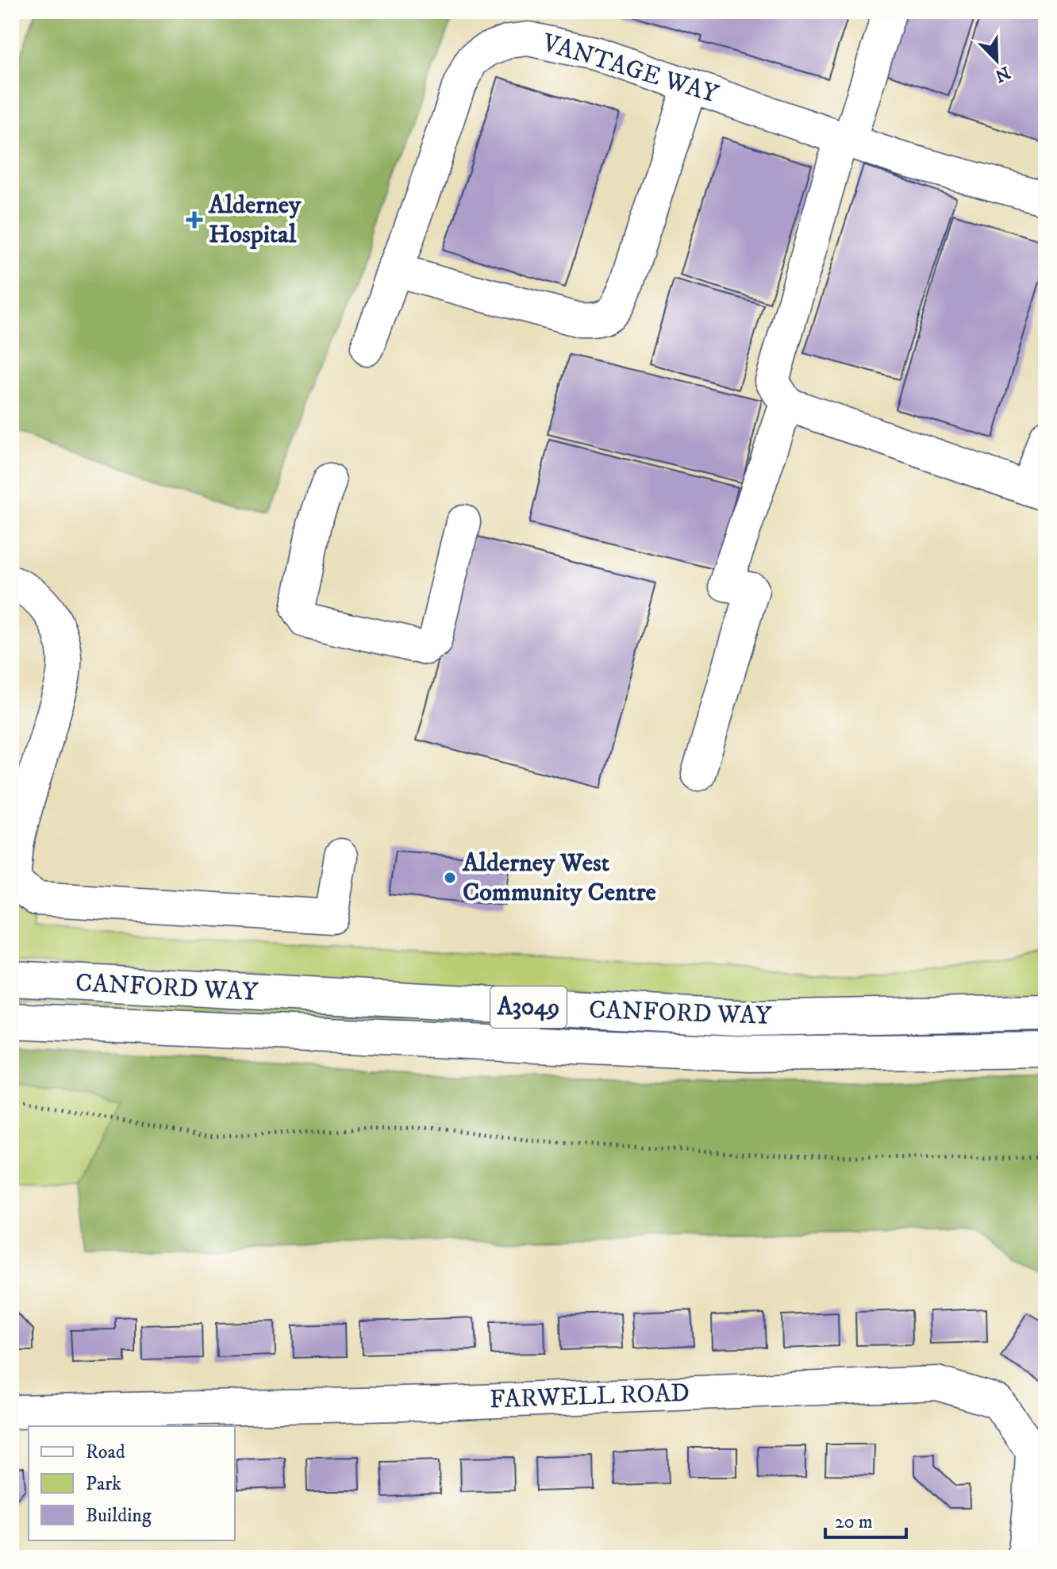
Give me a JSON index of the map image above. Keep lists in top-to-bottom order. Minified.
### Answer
{"streets":{"highway":["CANFORD WAY","A3049"],"street":["VANTAGE WAY","FARWELL ROAD"]},"places":{"health":["Alderney Hospital"],"other":["Alderney West Community Centre"]},"legend":["Road","Park","Building"],"scale_bar":"20 m","north":"bottom right"}
